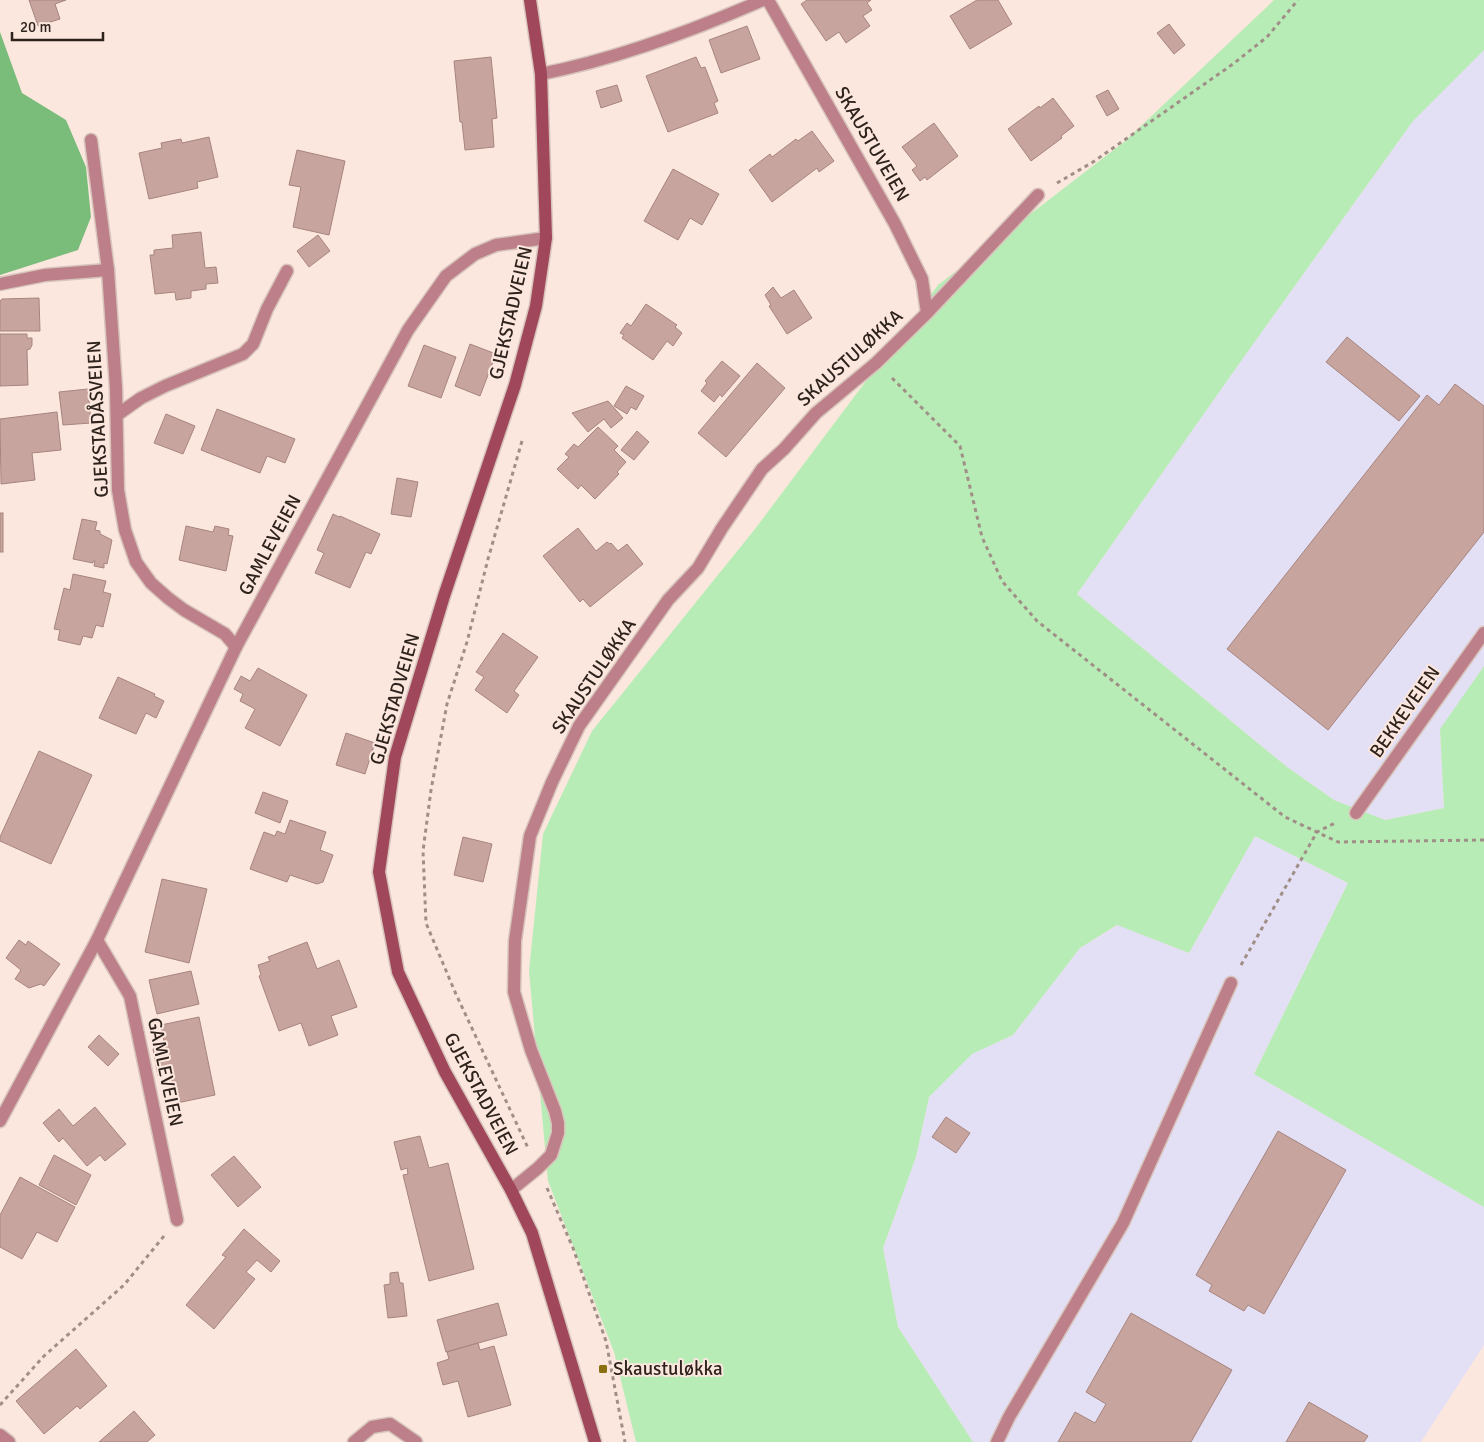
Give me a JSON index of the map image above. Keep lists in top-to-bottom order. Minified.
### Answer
{"streets":{"street":["SKAUSTUVEIEN","GJEKSTADVEIEN","SKAUSTULØKKA","GJEKSTADÅSVEIEN","GAMLEVEIEN","BEKKEVEIEN"]},"crossings":[["SKAUSTUVEIEN","SKAUSTULØKKA"],["GJEKSTADVEIEN","SKAUSTULØKKA"],["GJEKSTADVEIEN","GAMLEVEIEN"],["GJEKSTADÅSVEIEN","GAMLEVEIEN"]],"places":{"transit":["Skaustuløkka"]},"scale_bar":"20 m"}
